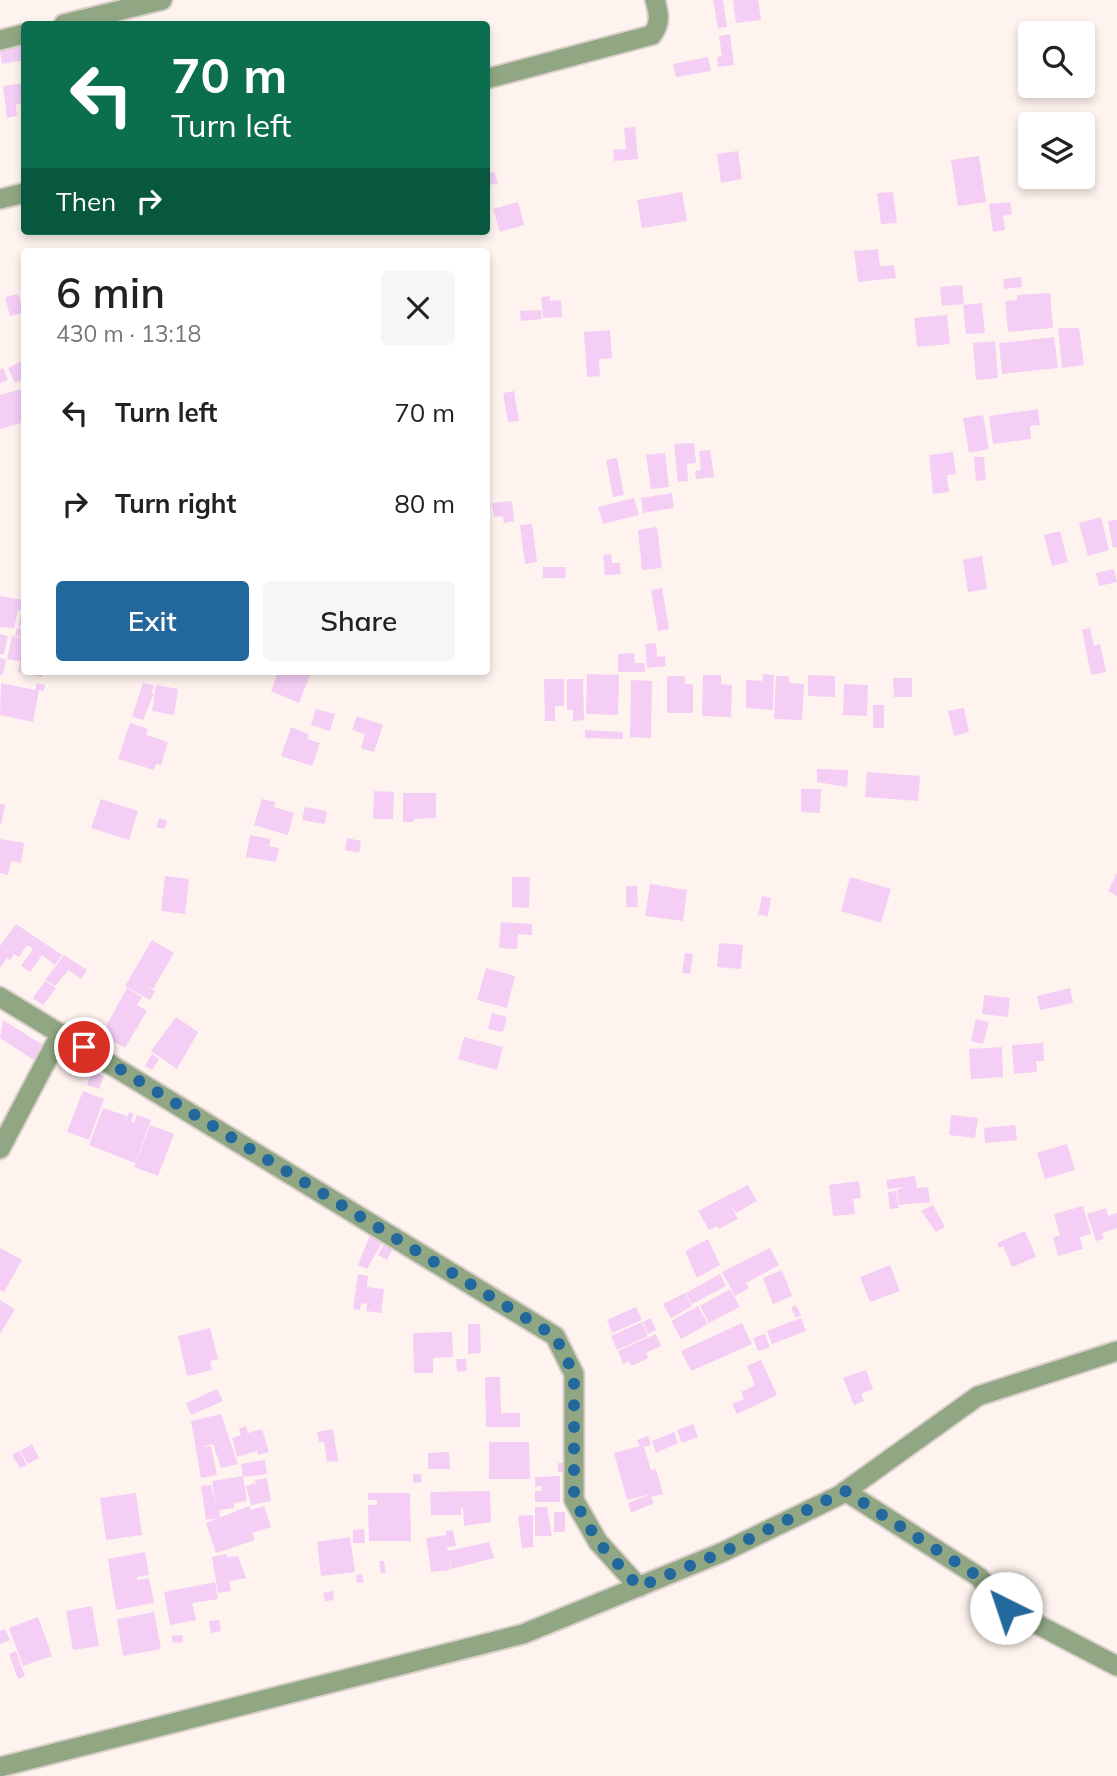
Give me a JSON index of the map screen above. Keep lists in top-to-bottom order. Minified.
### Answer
{"page":{"turn":["70 m","Turn left"],"then":"Then","heading":["6 min","430 m · 13:18"],"list":[{"name":"Turn left","value":"70 m"},{"name":"Turn right","value":"80 m"}],"buttons":["Exit","Share"]}}
